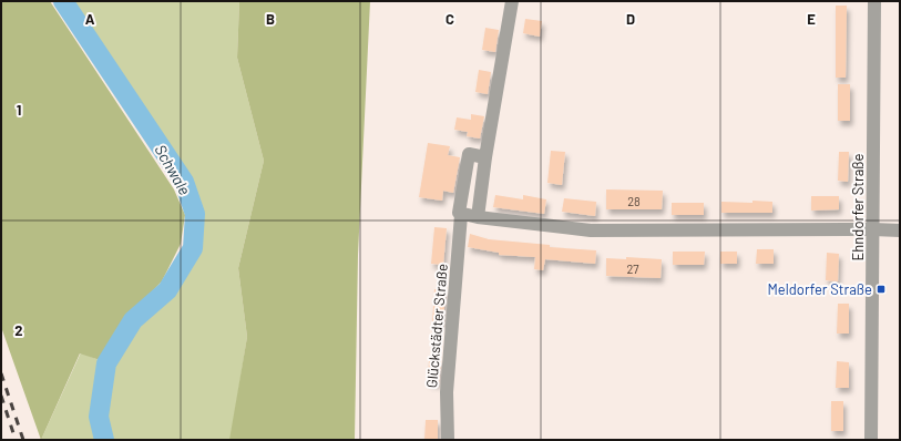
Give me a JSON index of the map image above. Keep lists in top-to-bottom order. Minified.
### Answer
{"streets":{"street":["Ehndorfer Straße","Glückstädter Straße"]},"water":["Schwale"],"places":{"transit":["Meldorfer Straße"]},"house_numbers":["28","27"],"grid":{"columns":["A","B","C","D","E"],"rows":["1","2"]}}
